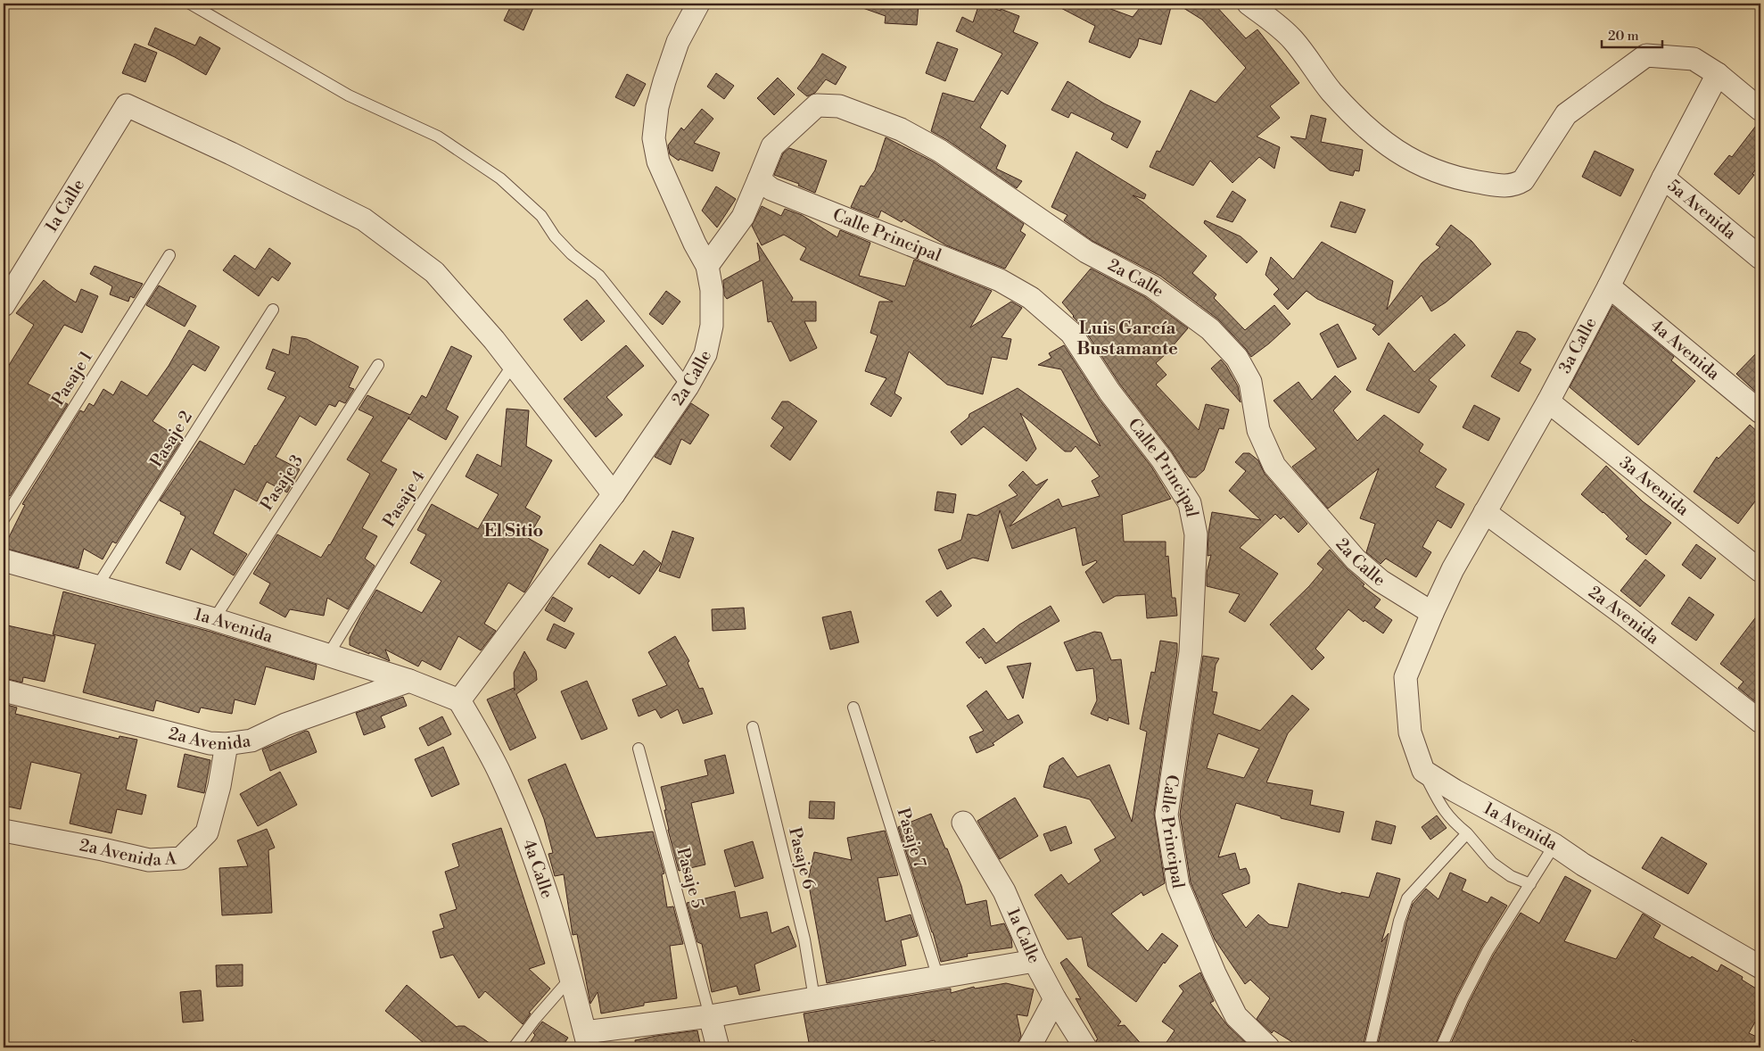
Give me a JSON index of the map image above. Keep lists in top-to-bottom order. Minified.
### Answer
{"streets":{"street":["1a Calle","5a Avenida","Calle Principal","2a Calle","3a Calle","4a Avenida","3a Avenida","2a Avenida","1a Avenida","2a Avenida A","4a Calle"],"lane":["Pasaje 1","Pasaje 2","Pasaje 3","Pasaje 4","Pasaje 7","Pasaje 6","Pasaje 5"]},"crossings":[["1a Calle","Pasaje 4"],["5a Avenida","3a Calle"],["Calle Principal","2a Calle"],["2a Calle","3a Calle"],["2a Calle","1a Avenida"],["2a Calle","4a Calle"],["3a Calle","4a Avenida"],["3a Calle","3a Avenida"],["3a Calle","2a Avenida"],["Pasaje 2","1a Avenida"],["Pasaje 3","1a Avenida"],["Pasaje 4","1a Avenida"],["2a Avenida","1a Avenida"],["2a Avenida","2a Avenida A"],["1a Avenida","4a Calle"]],"districts":["Luis García Bustamante","El Sitio"],"scale_bar":"20 m"}
